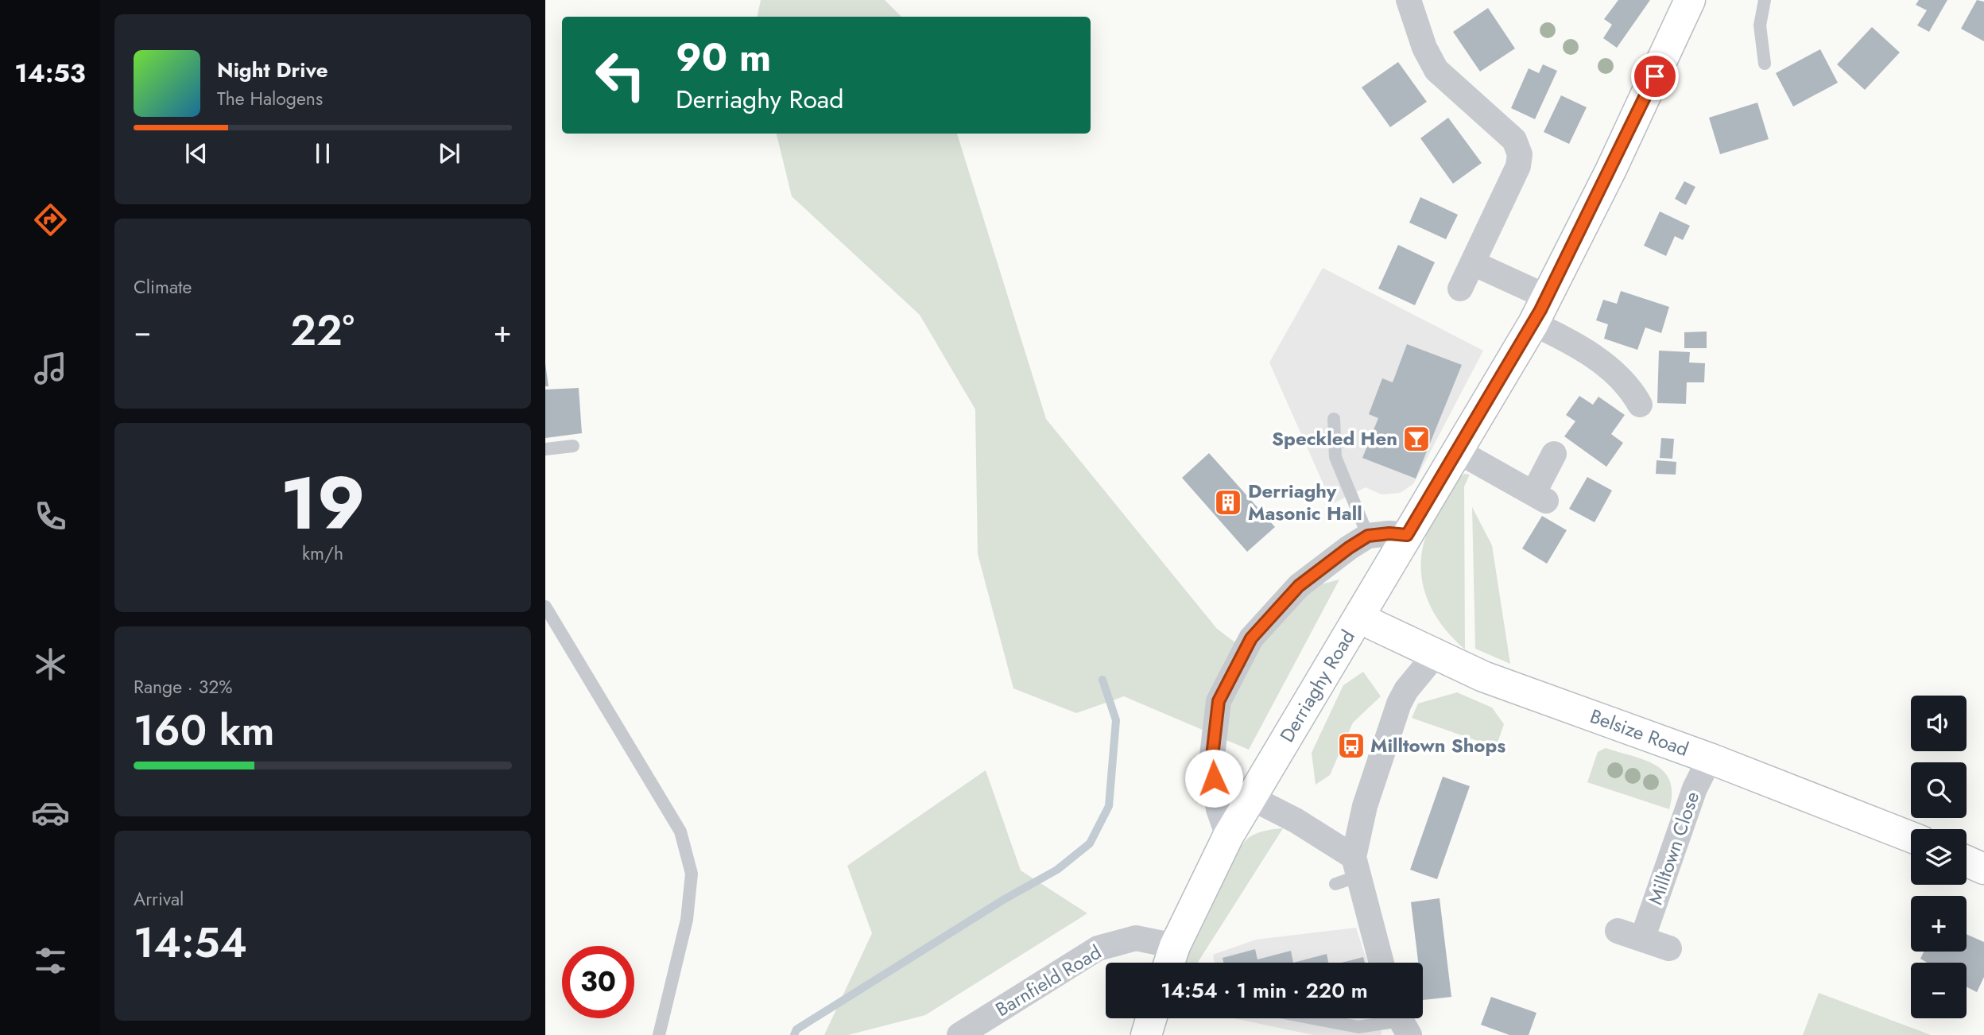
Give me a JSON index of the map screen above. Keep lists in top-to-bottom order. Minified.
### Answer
{"streets":{"street":["Derriaghy Road","Belsize Road","Milltown Close","Barnfield Road"]},"crossings":[["Derriaghy Road","Belsize Road"],["Derriaghy Road","Barnfield Road"],["Belsize Road","Milltown Close"]],"places":{"bar":["Speckled Hen"],"building":["Derriaghy Masonic Hall"],"bus stop":["Milltown Shops"]},"page":{"tabs":"14:53","turn":["90 m","Derriaghy Road"],"song":["Night Drive","The Halogens"],"tile":["Climate",["19","km/h"],["Range · 32%","160 km"],["Arrival","14:54"]],"heat":["−","22°","+"],"map_buttons":["+","−"],"limit":"30","trip":"14:54 · 1 min · 220 m"}}
